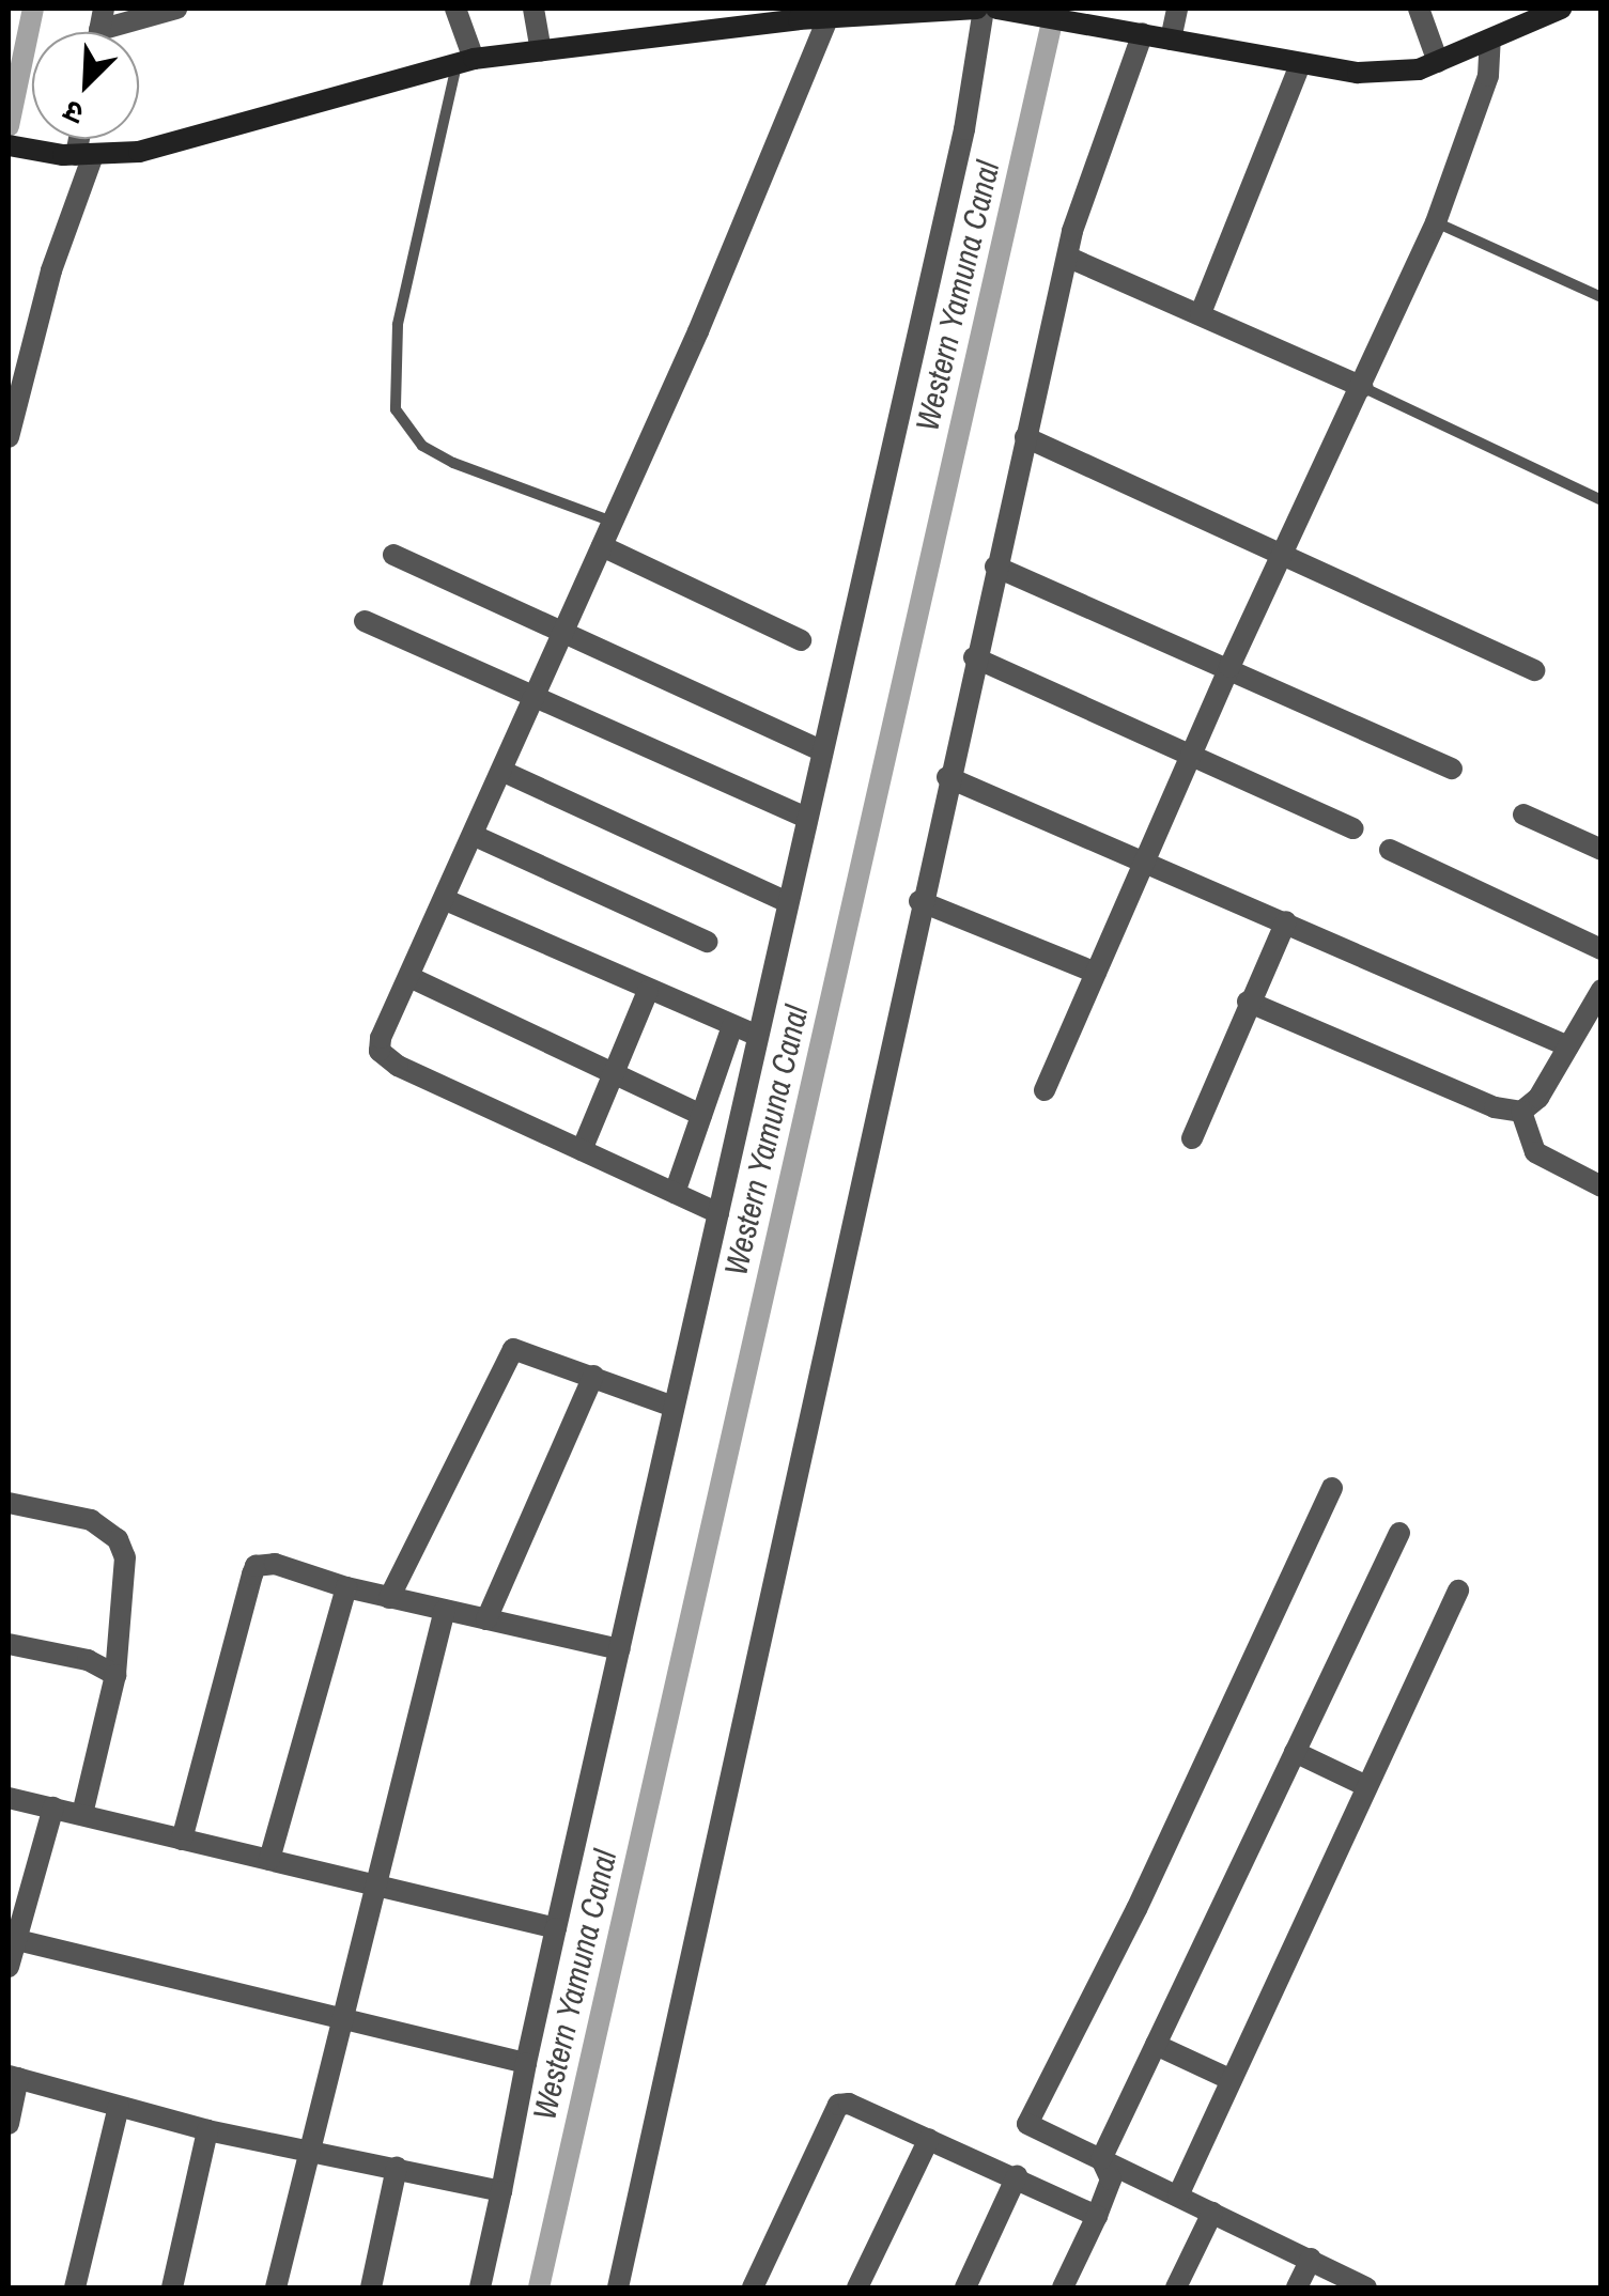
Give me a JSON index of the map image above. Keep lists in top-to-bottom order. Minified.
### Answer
{"water":["Western Yamuna Canal"],"north":"bottom left"}
